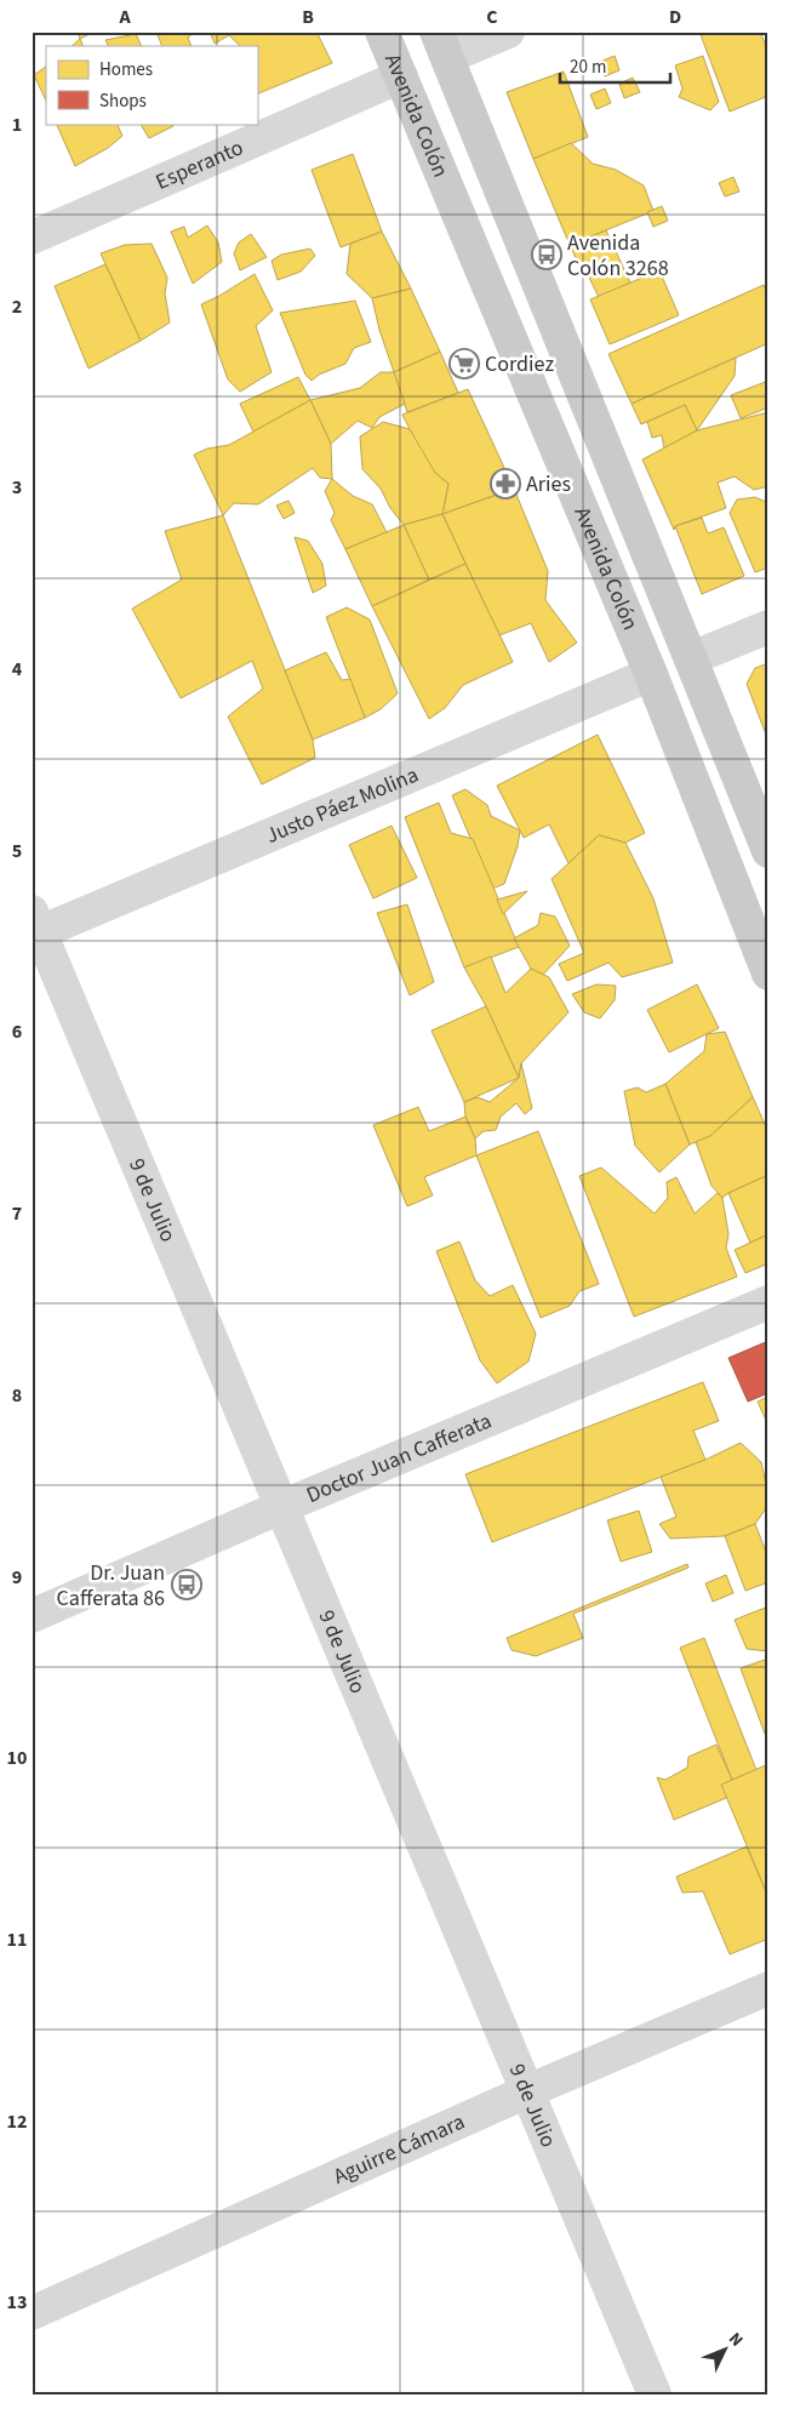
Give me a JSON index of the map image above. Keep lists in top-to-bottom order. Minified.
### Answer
{"streets":{"main road":["Avenida Colón"],"street":["Esperanto","Justo Páez Molina","9 de Julio","Doctor Juan Cafferata","Aguirre Cámara"]},"crossings":[["Avenida Colón","Esperanto"],["Avenida Colón","Justo Páez Molina"],["Justo Páez Molina","9 de Julio"],["9 de Julio","Doctor Juan Cafferata"],["9 de Julio","Aguirre Cámara"]],"places":{"bus stop":["Avenida Colón 3268","Dr. Juan Cafferata 86"],"supermarket":["Cordiez"],"pharmacy":["Aries"]},"legend":["Homes","Shops"],"scale_bar":"20 m","north":"top right","grid":{"columns":["A","B","C","D"],"rows":["1","2","3","4","5","6","7","8","9","10","11","12","13"]}}
